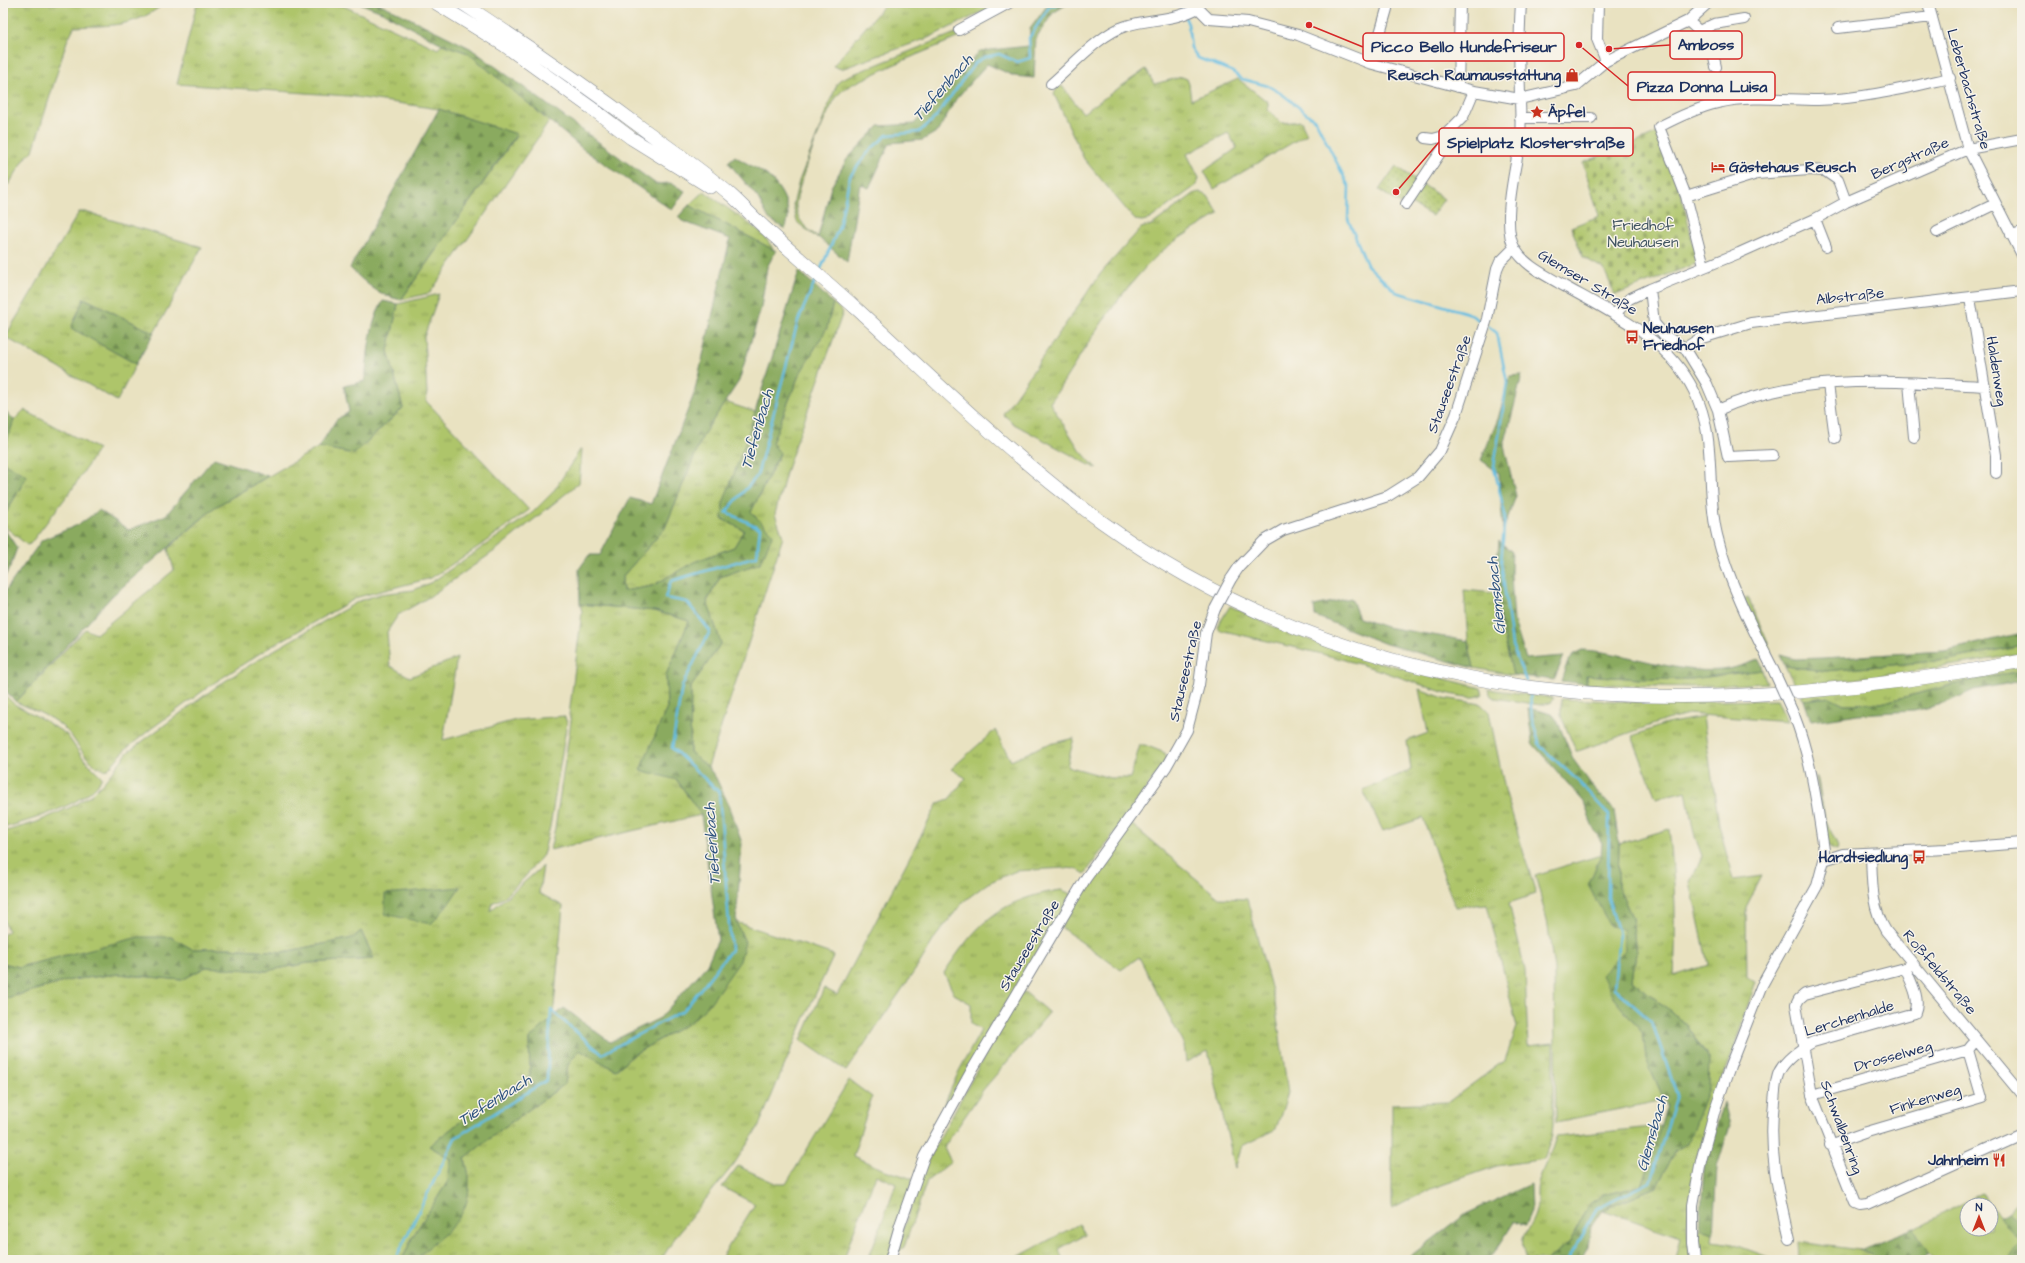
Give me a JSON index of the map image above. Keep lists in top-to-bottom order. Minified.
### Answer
{"streets":{"street":["Leberbachstraße","Bergstraße","Glemser Straße","Albstraße","Haldenweg","Stauseestraße","Roßfeldstraße","Lerchenhalde","Drosselweg","Finkenweg","Schwalbenring"]},"crossings":[["Leberbachstraße","Bergstraße"],["Bergstraße","Glemser Straße"],["Glemser Straße","Stauseestraße"],["Albstraße","Haldenweg"],["Roßfeldstraße","Lerchenhalde"],["Roßfeldstraße","Schwalbenring"],["Lerchenhalde","Schwalbenring"],["Drosselweg","Finkenweg"],["Drosselweg","Schwalbenring"],["Finkenweg","Schwalbenring"]],"water":["Tiefenbach","Glemsbach"],"parks":["Friedhof Neuhausen"],"places":{"other":["Picco Bello Hundefriseur","Pizza Donna Luisa","Amboss","Spielplatz Klosterstraße"],"shop":["Reusch Raumausstattung"],"place":["Äpfel"],"hotel":["Gästehaus Reusch"],"bus stop":["Neuhausen Friedhof","Hardtsiedlung"],"restaurant":["Jahnheim"]},"north":"top"}
